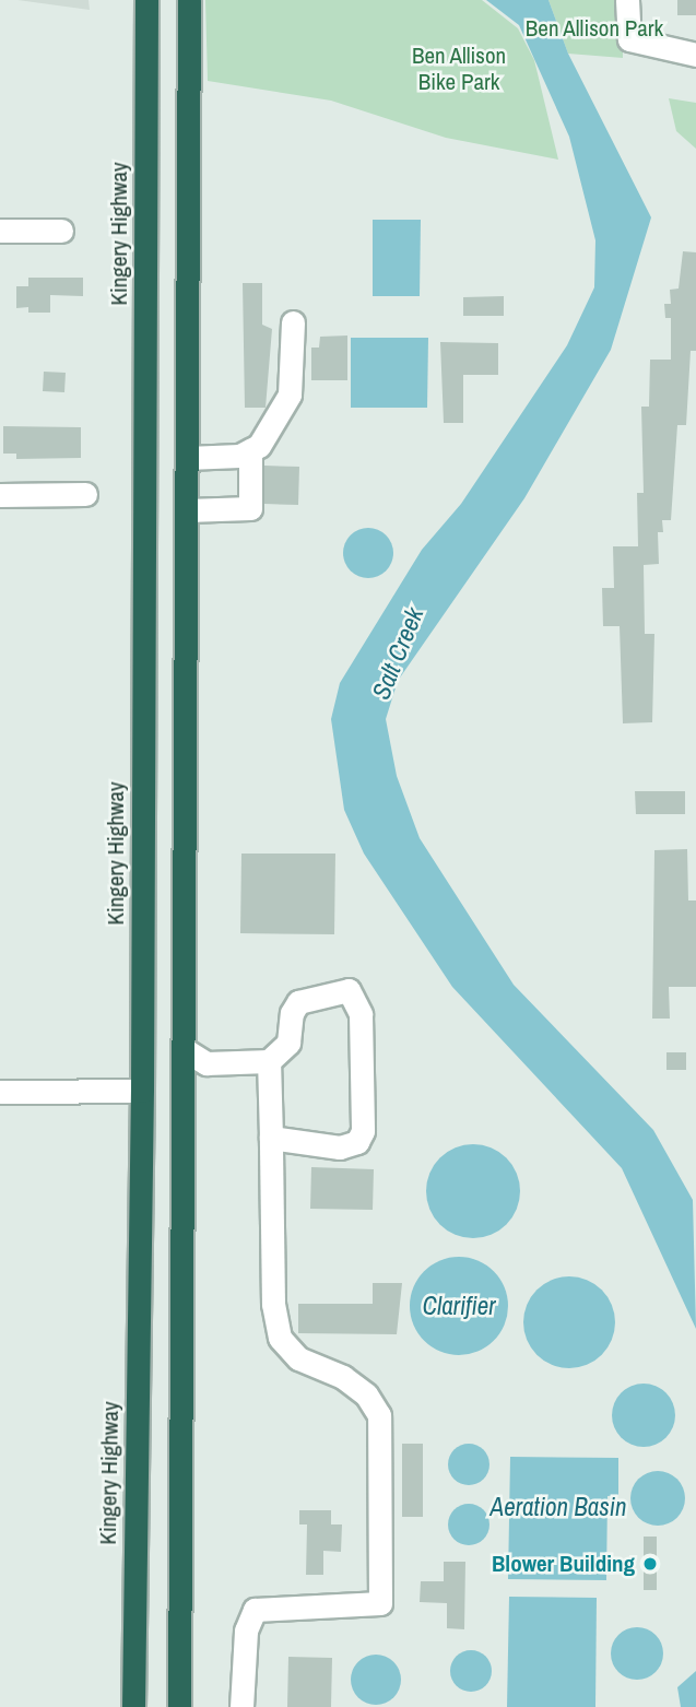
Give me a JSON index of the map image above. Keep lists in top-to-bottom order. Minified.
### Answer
{"streets":{"highway":["Kingery Highway"]},"water":["Salt Creek","Clarifier","Aeration Basin"],"parks":["Ben Allison Park","Ben Allison Bike Park"],"places":["Blower Building"]}
